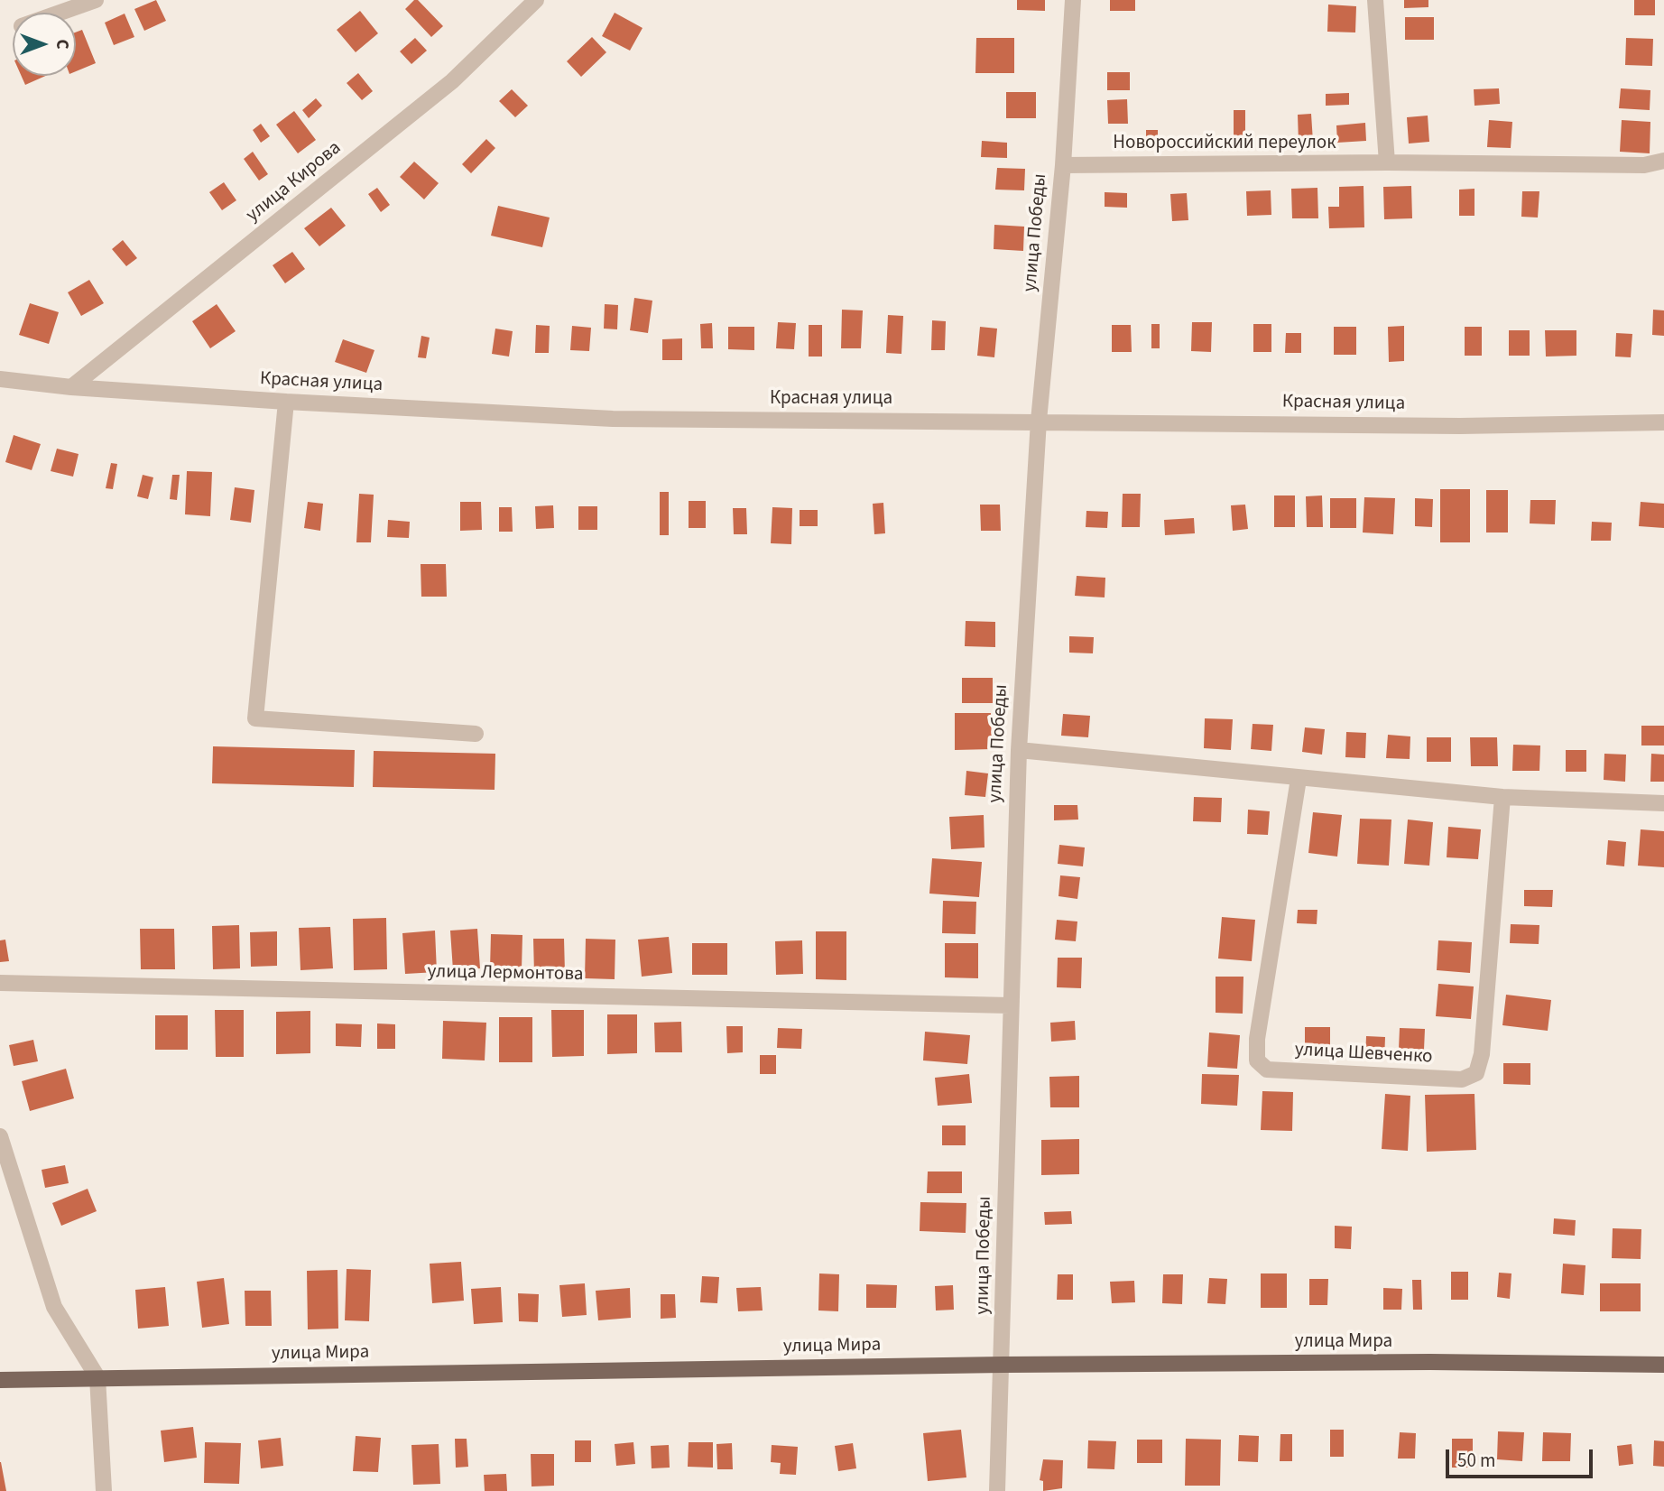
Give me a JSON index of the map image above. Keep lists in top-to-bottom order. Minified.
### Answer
{"streets":{"main road":["улица Мира"],"street":["Новороссийский переулок","улица Кирова","улица Победы","Красная улица","улица Лермонтова","улица Шевченко"]},"crossings":[["Новороссийский переулок","улица Победы"],["улица Кирова","Красная улица"],["улица Победы","Красная улица"],["улица Победы","улица Лермонтова"],["улица Победы","улица Мира"]],"scale_bar":"50 m","north":"right"}
